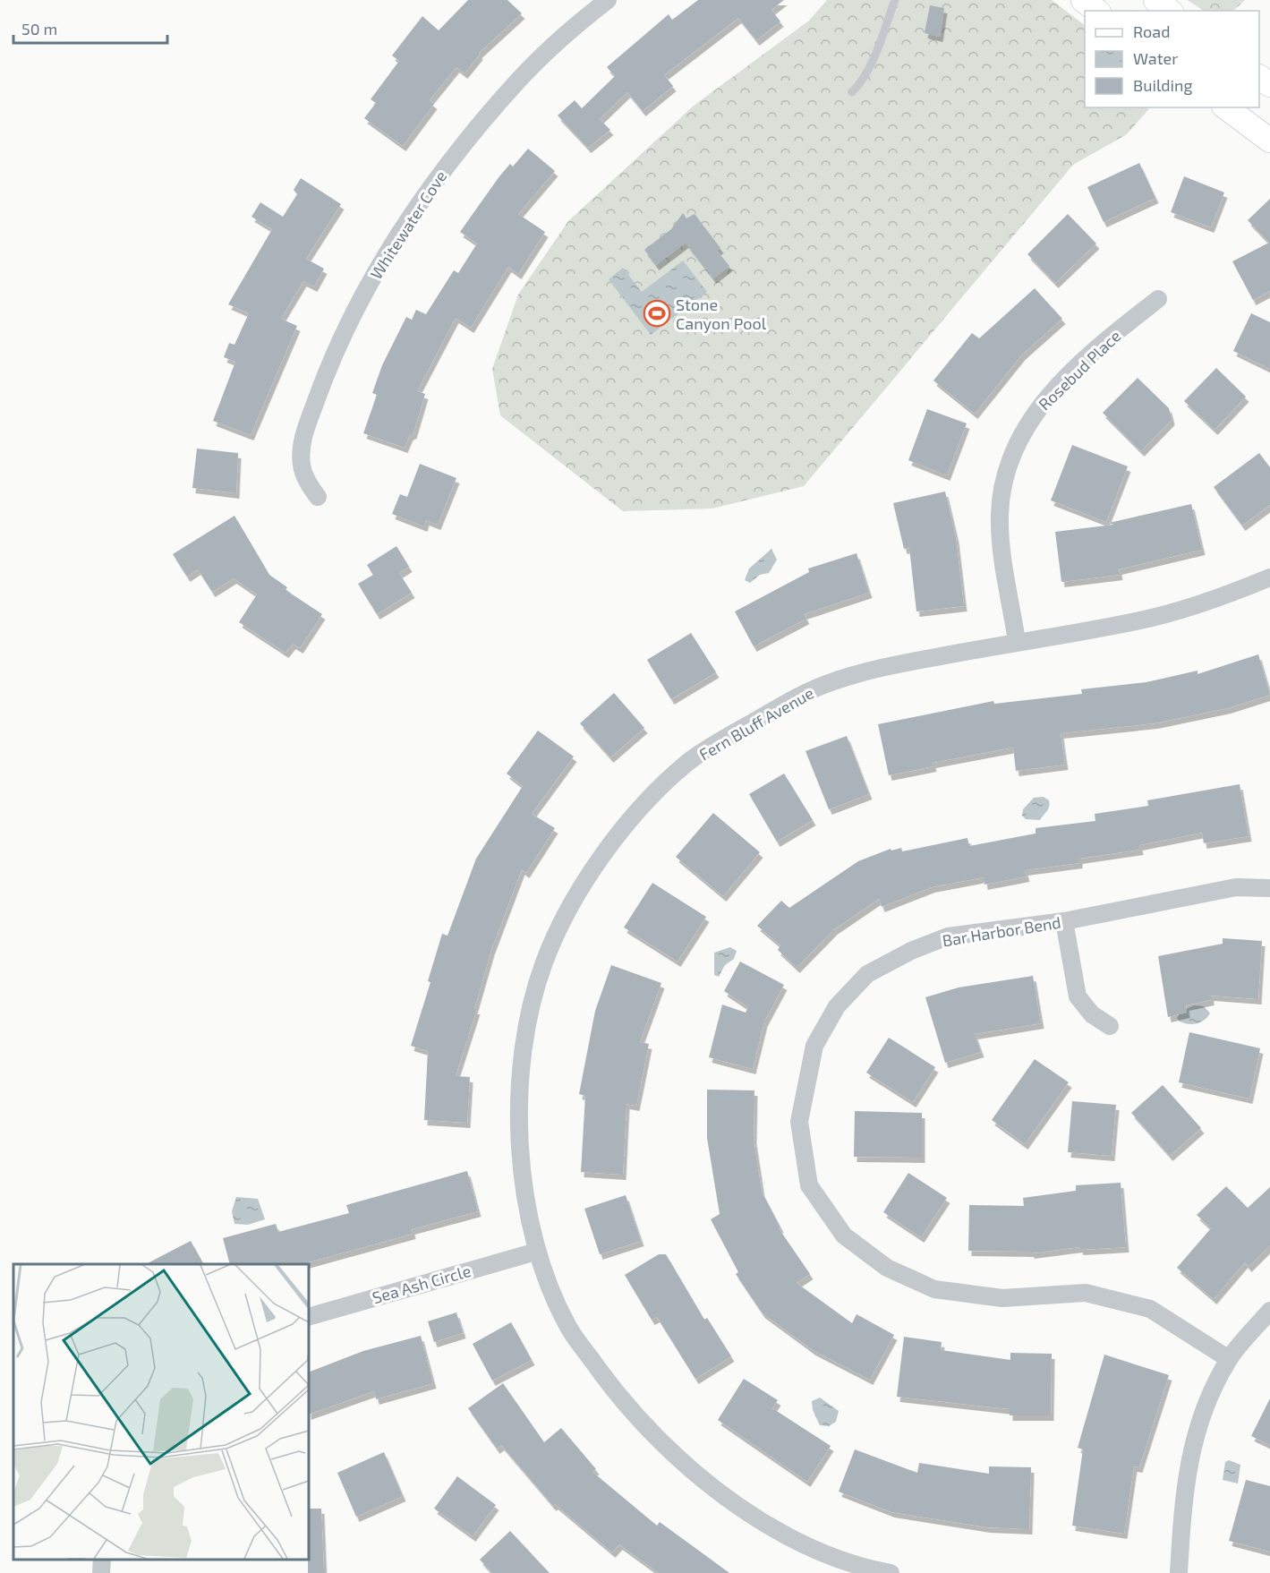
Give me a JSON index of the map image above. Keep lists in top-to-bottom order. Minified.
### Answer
{"streets":{"street":["Whitewater Cove","Rosebud Place","Fern Bluff Avenue","Bar Harbor Bend","Sea Ash Circle"]},"crossings":[["Rosebud Place","Fern Bluff Avenue"],["Fern Bluff Avenue","Sea Ash Circle"]],"places":{"sports":["Stone Canyon Pool"]},"legend":["Road","Water","Building"],"scale_bar":"50 m"}
